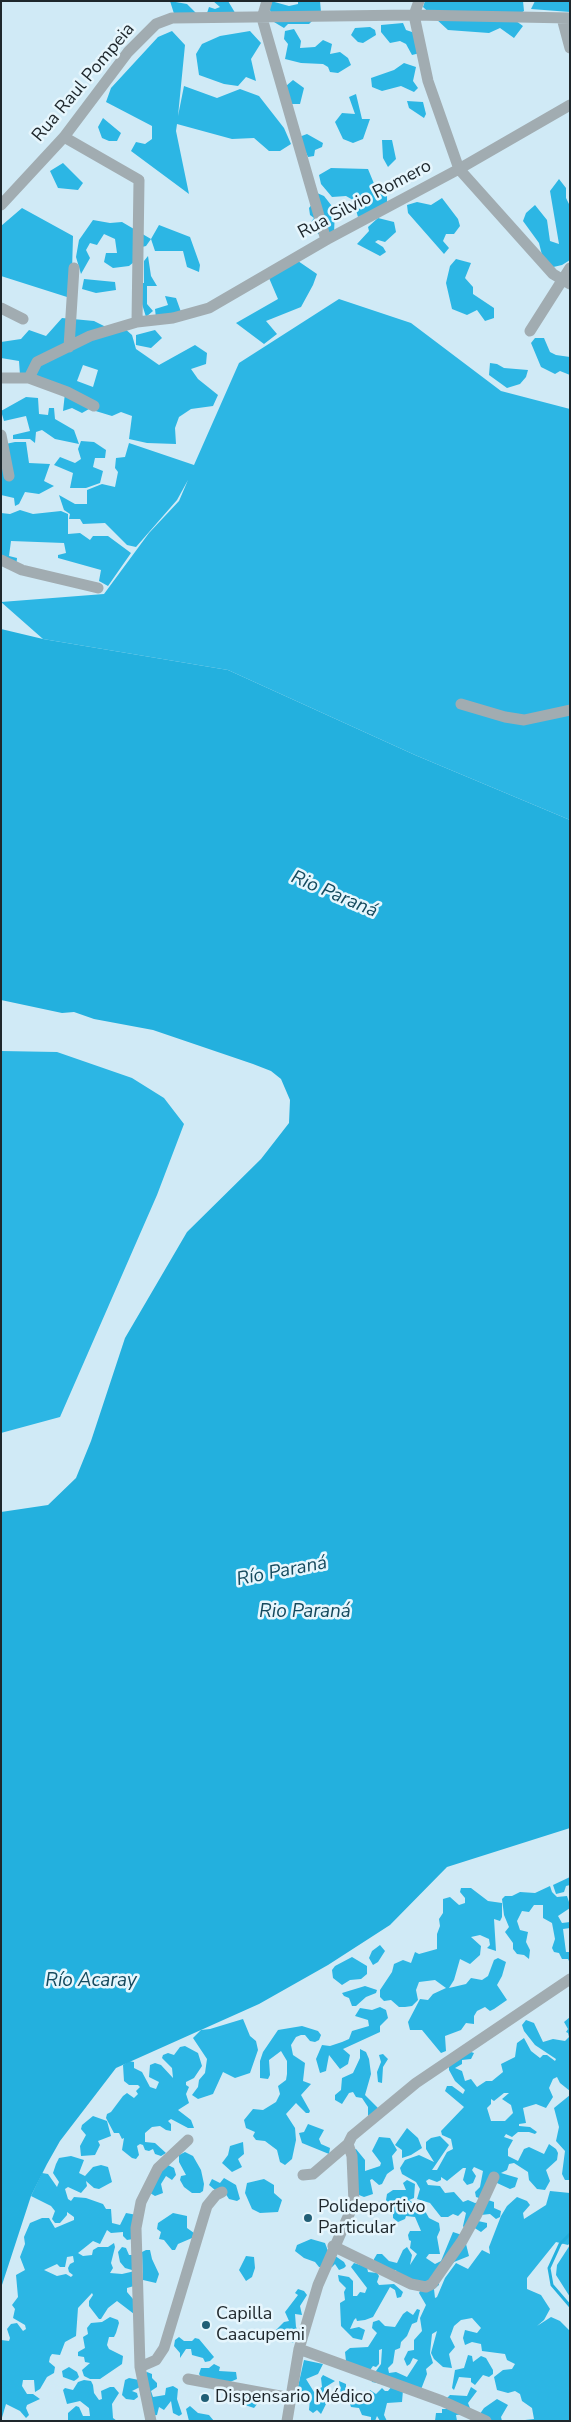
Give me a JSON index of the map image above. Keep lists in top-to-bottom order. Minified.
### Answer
{"streets":{"street":["Rua Raul Pompeia","Rua Silvio Romero"]},"water":["Rio Paraná","Río Paraná","Río Acaray"],"places":["Polideportivo Particular","Capilla Caacupemi","Dispensario Médico"]}
